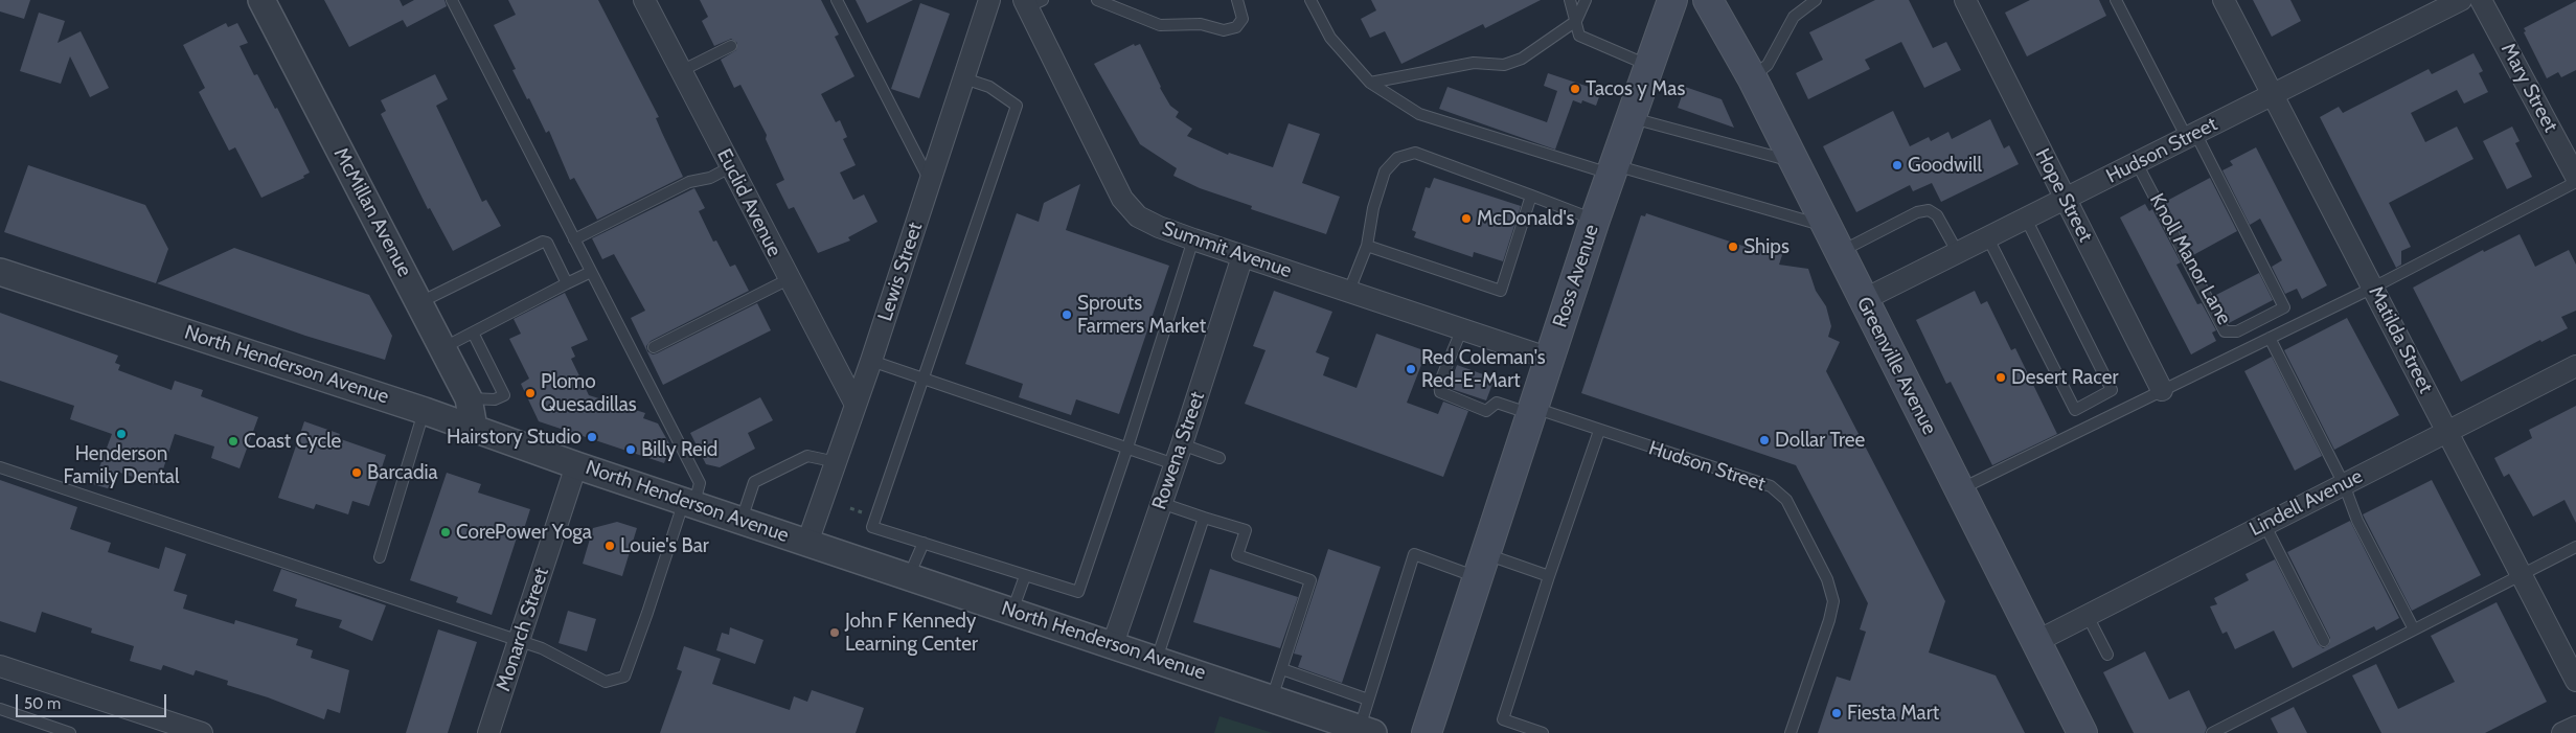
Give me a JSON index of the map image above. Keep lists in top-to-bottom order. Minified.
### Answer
{"streets":{"main road":["Ross Avenue","Greenville Avenue"],"street":["Mary Street","Hudson Street","Hope Street","Euclid Avenue","McMillan Avenue","Summit Avenue","Lewis Street","Matilda Street","North Henderson Avenue","Rowena Street","Lindell Avenue","Monarch Street"],"lane":["Knoll Manor Lane"]},"crossings":[["Hudson Street","Hope Street"],["Hudson Street","Summit Avenue"],["Hudson Street","Knoll Manor Lane"],["Hudson Street","Ross Avenue"],["Hudson Street","Matilda Street"],["Hudson Street","Greenville Avenue"],["Euclid Avenue","Lewis Street"],["McMillan Avenue","North Henderson Avenue"],["Summit Avenue","Ross Avenue"],["Summit Avenue","Rowena Street"],["Lewis Street","North Henderson Avenue"],["Matilda Street","Lindell Avenue"],["North Henderson Avenue","Rowena Street"],["North Henderson Avenue","Monarch Street"],["Greenville Avenue","Lindell Avenue"]],"places":["Tacos y Mas","Goodwill","McDonald's","Ships","Sprouts Farmers Market","Red Coleman's Red-E-Mart","Desert Racer","Plomo Quesadillas","Henderson Family Dental","Hairstory Studio","Dollar Tree","Coast Cycle","Billy Reid","Barcadia","CorePower Yoga","Louie's Bar","John F Kennedy Learning Center","Fiesta Mart"],"scale_bar":"50 m"}
